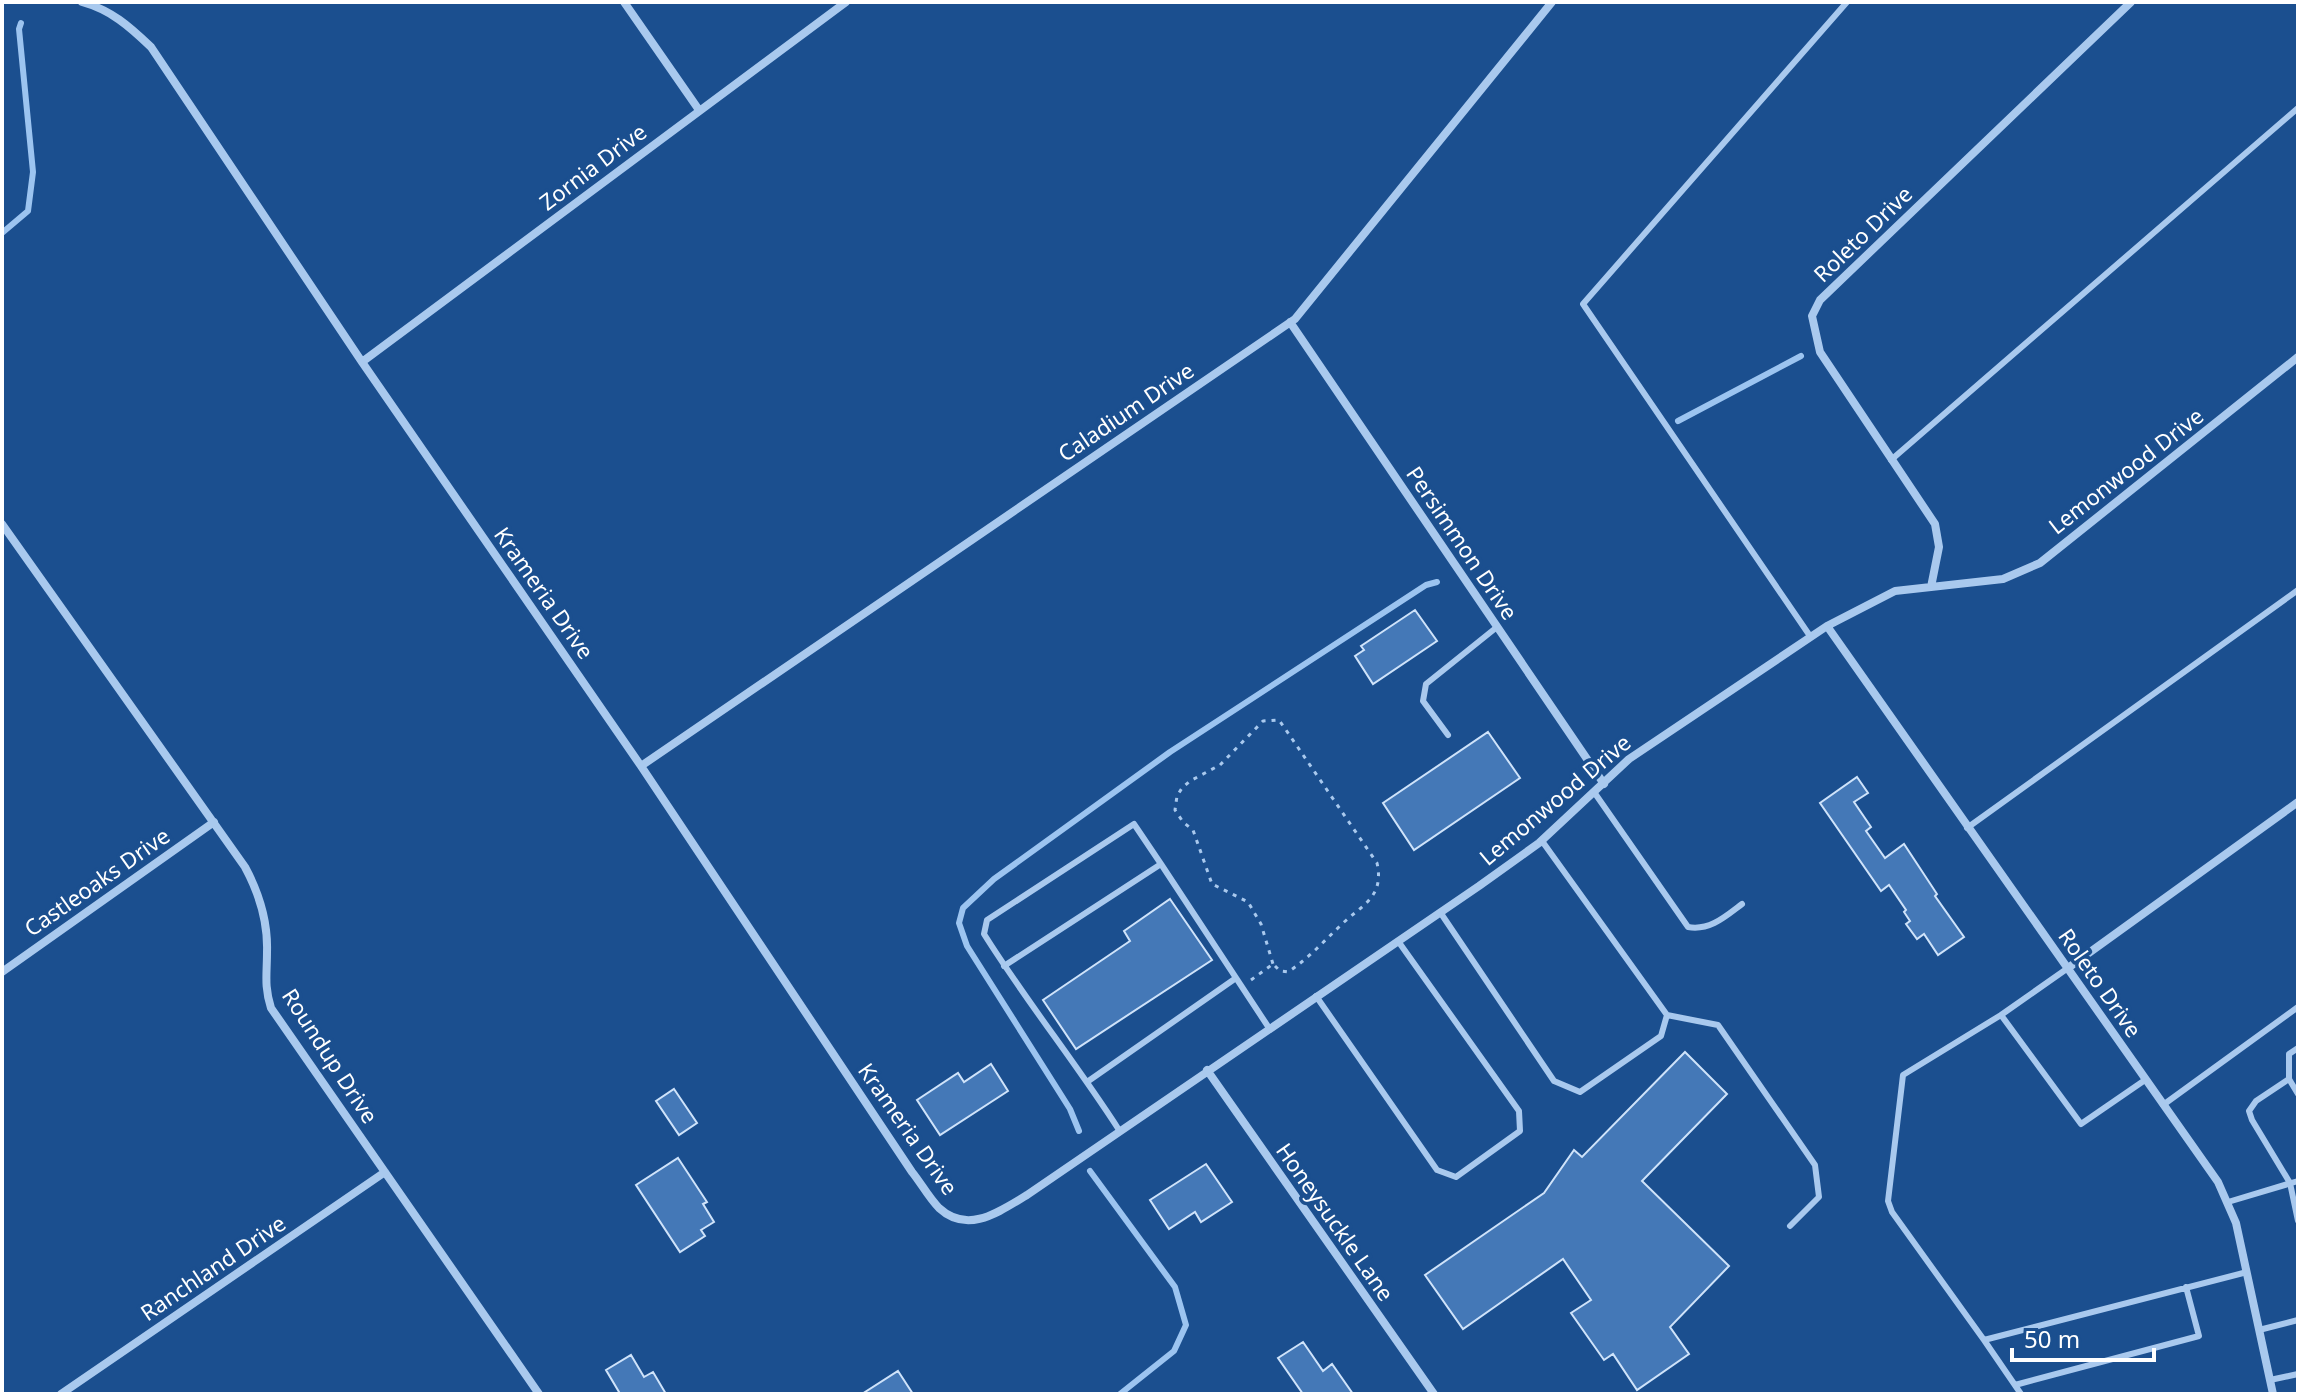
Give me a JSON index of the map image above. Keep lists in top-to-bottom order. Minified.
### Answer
{"streets":{"street":["Zornia Drive","Roleto Drive","Caladium Drive","Lemonwood Drive","Persimmon Drive","Krameria Drive","Castleoaks Drive","Roundup Drive","Honeysuckle Lane","Ranchland Drive"]},"crossings":[["Zornia Drive","Krameria Drive"],["Roleto Drive","Lemonwood Drive"],["Caladium Drive","Persimmon Drive"],["Caladium Drive","Krameria Drive"],["Lemonwood Drive","Persimmon Drive"],["Lemonwood Drive","Krameria Drive"],["Lemonwood Drive","Honeysuckle Lane"],["Castleoaks Drive","Roundup Drive"],["Roundup Drive","Ranchland Drive"]],"scale_bar":"50 m"}
